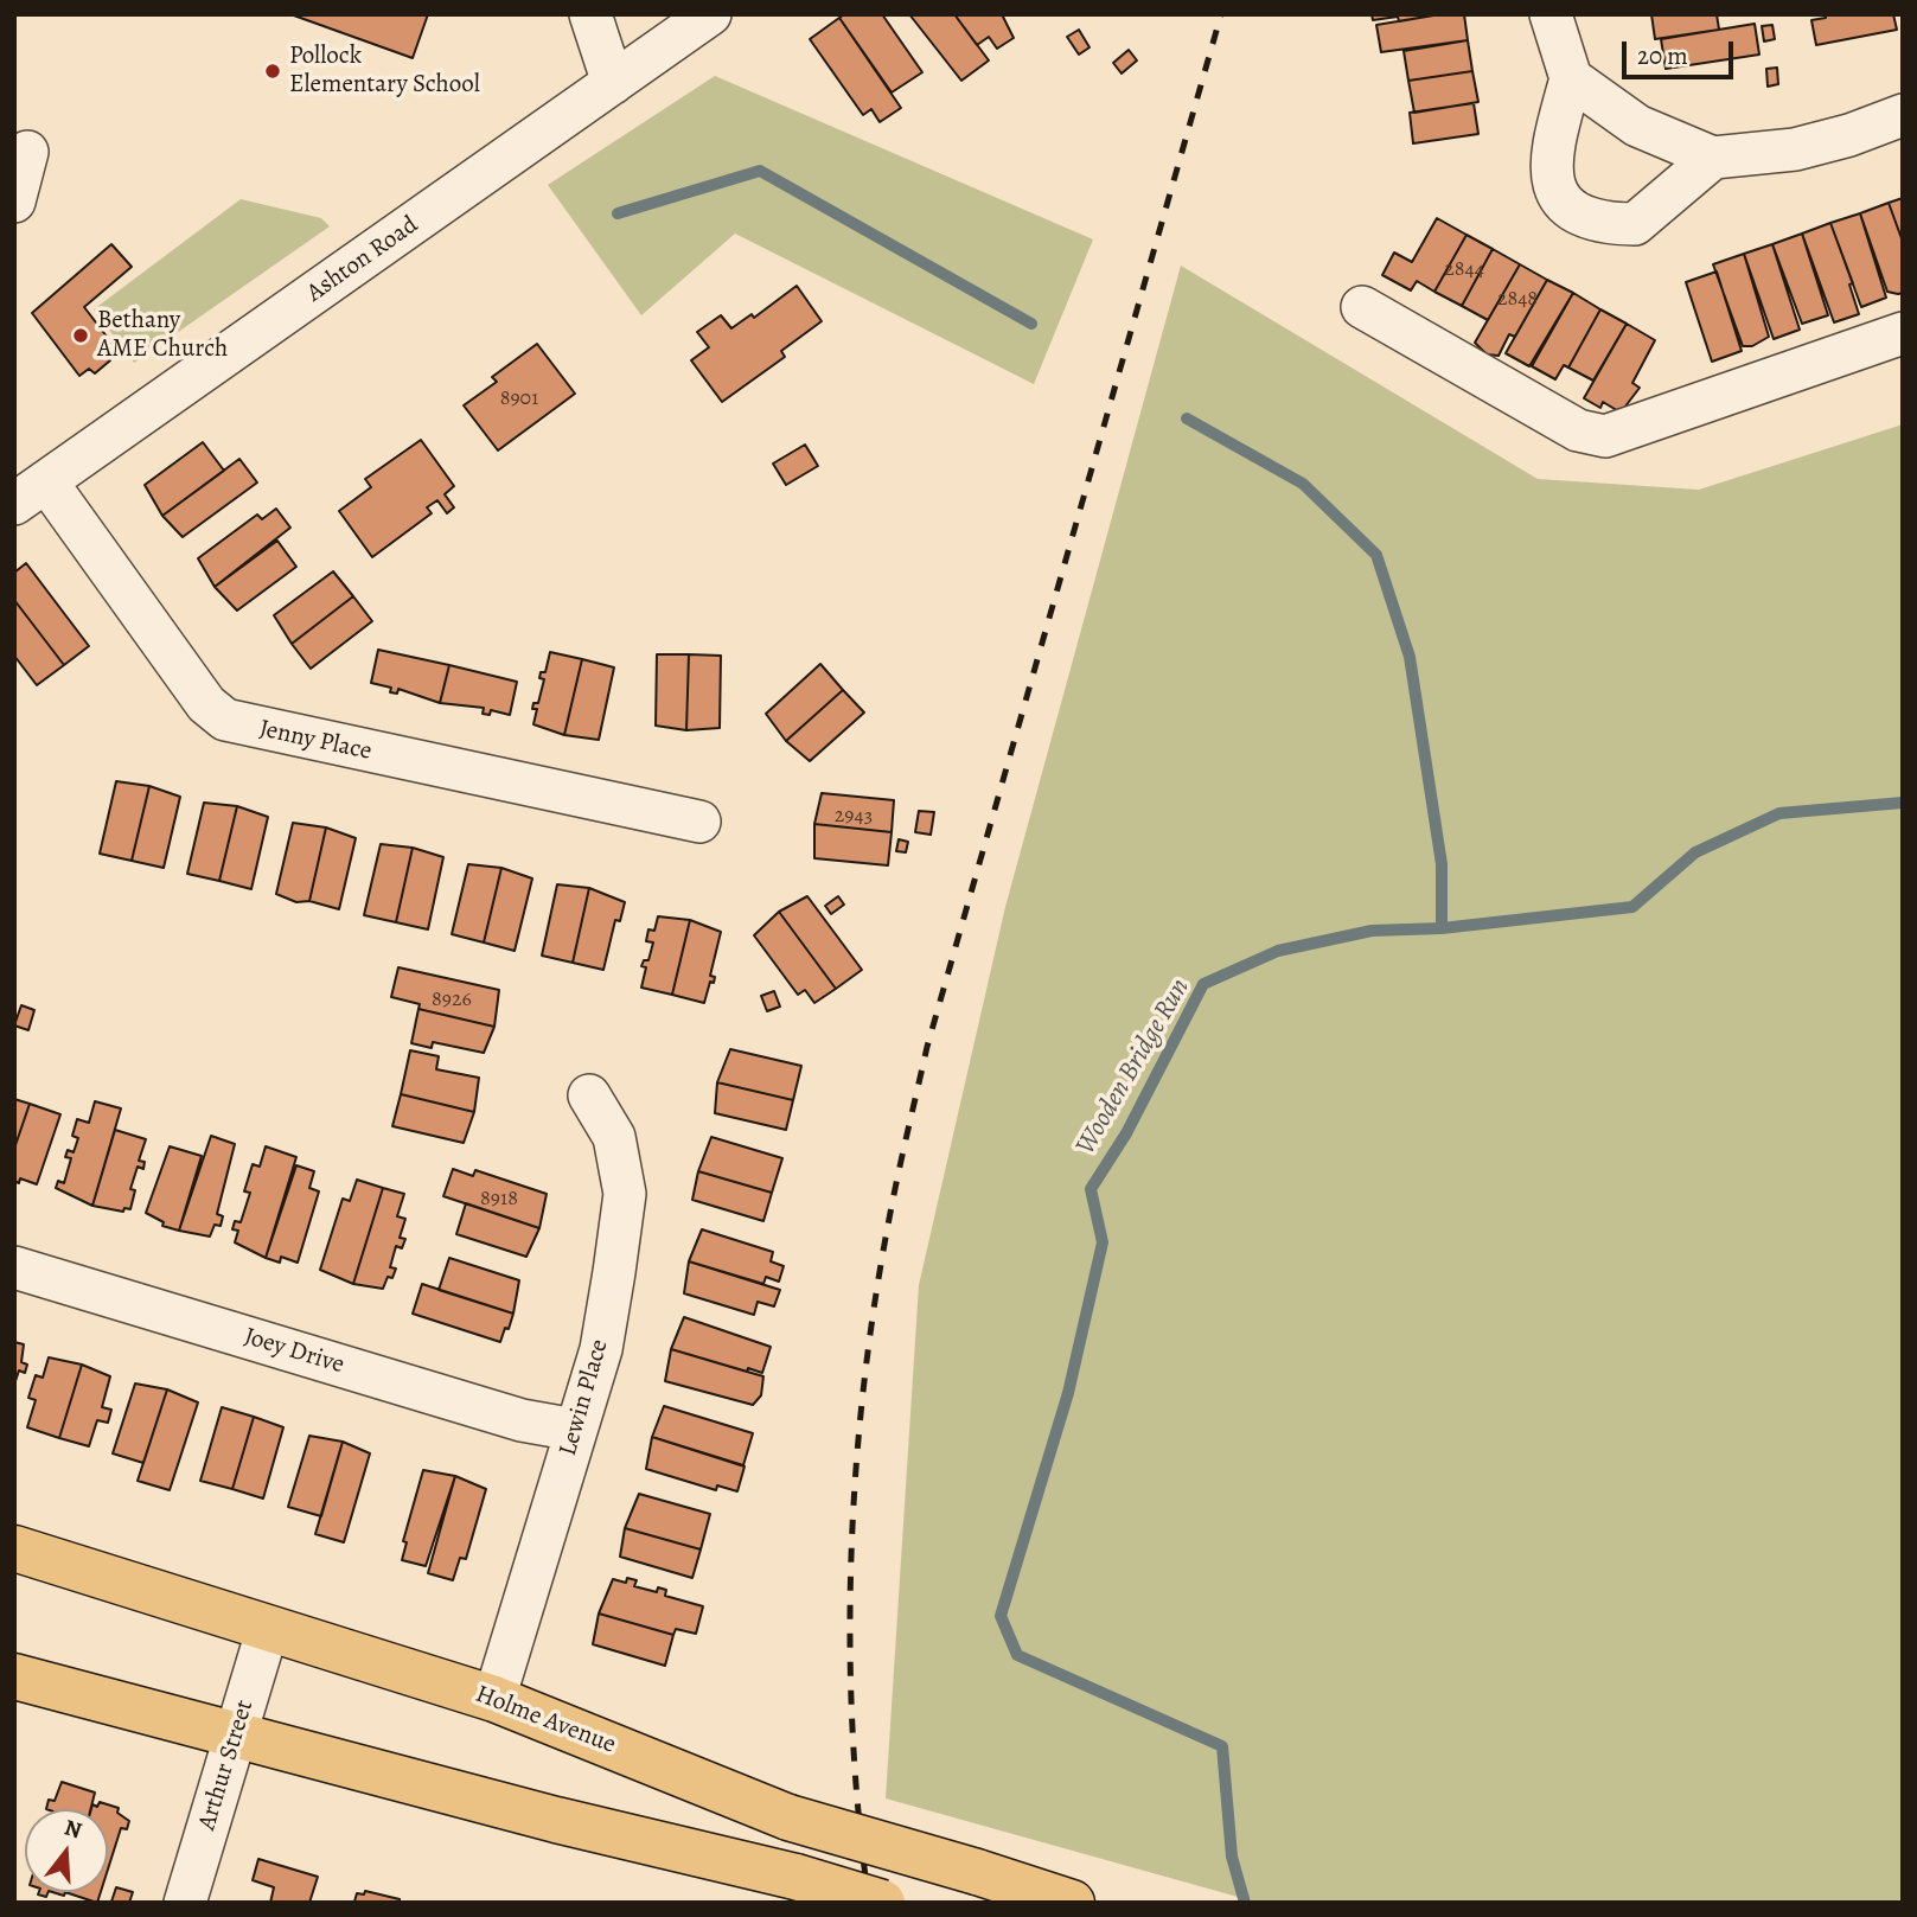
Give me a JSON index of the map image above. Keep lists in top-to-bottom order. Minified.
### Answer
{"streets":{"main road":["Holme Avenue"],"street":["Ashton Road","Jenny Place","Joey Drive","Lewin Place","Arthur Street"]},"crossings":[["Ashton Road","Jenny Place"],["Joey Drive","Lewin Place"],["Lewin Place","Holme Avenue"],["Holme Avenue","Arthur Street"]],"water":["Wooden Bridge Run"],"places":["Pollock Elementary School","Bethany AME Church"],"house_numbers":["2844","2848","8901","2943","8926","8918"],"scale_bar":"20 m","north":"top"}
